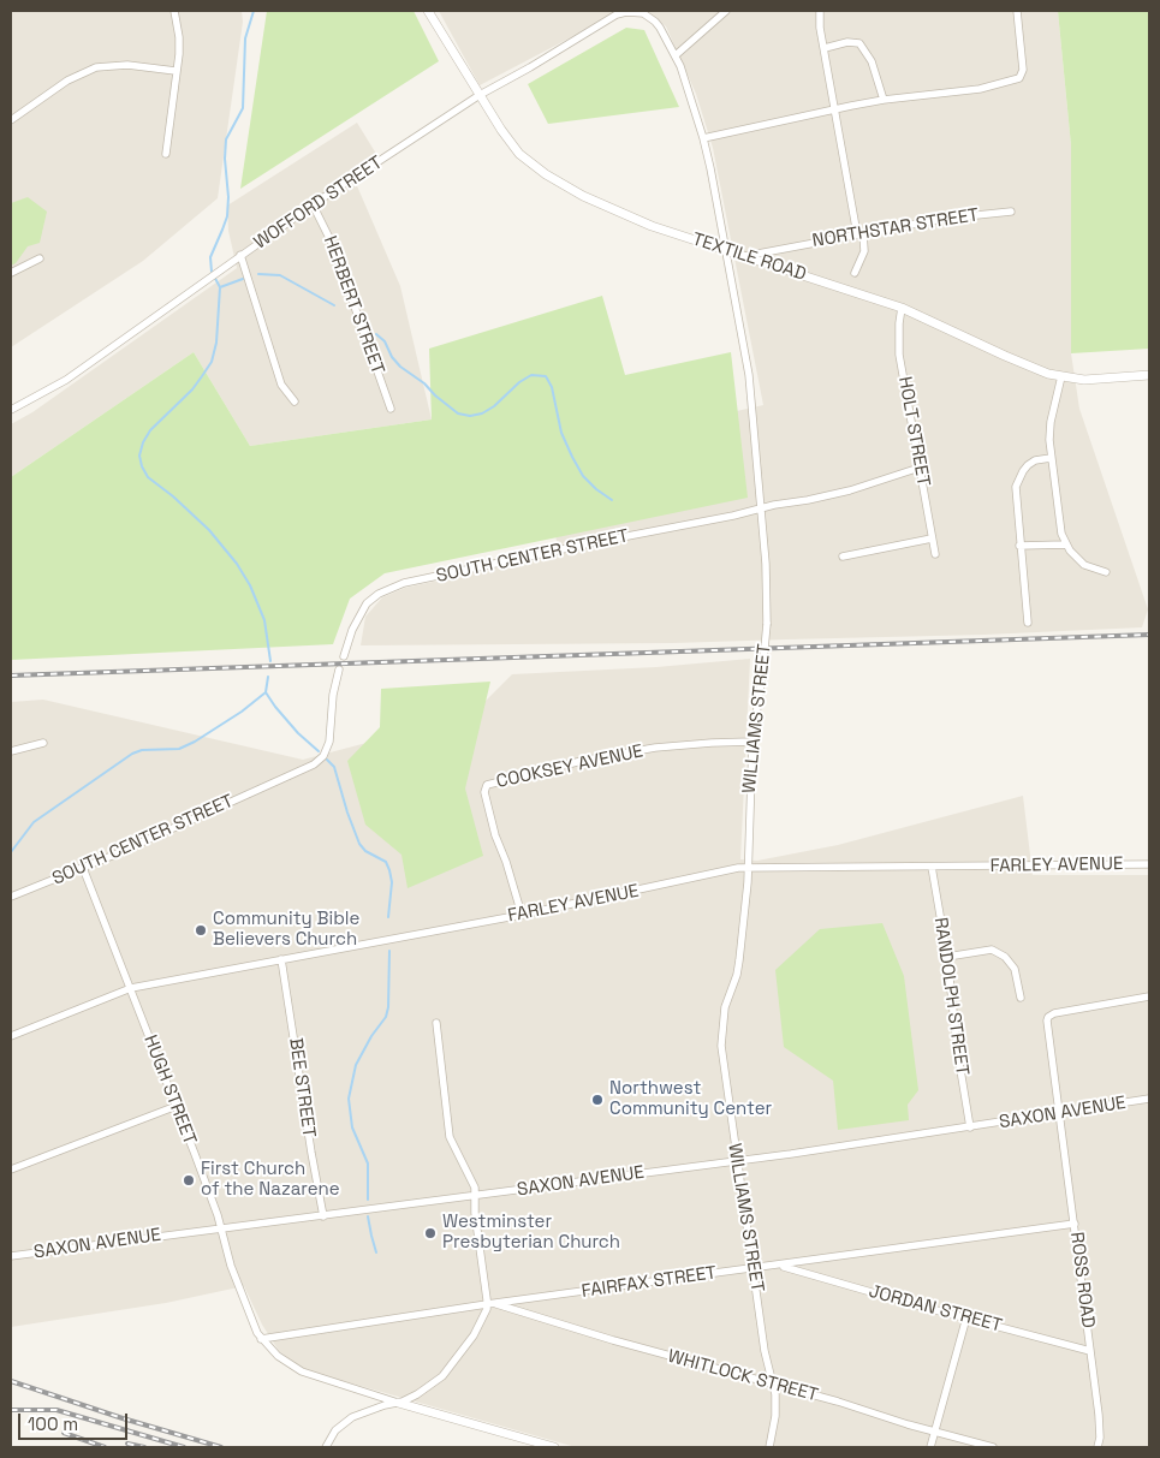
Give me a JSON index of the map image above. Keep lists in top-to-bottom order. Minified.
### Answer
{"streets":{"street":["WOFFORD STREET","NORTHSTAR STREET","TEXTILE ROAD","HERBERT STREET","HOLT STREET","SOUTH CENTER STREET","WILLIAMS STREET","COOKSEY AVENUE","FARLEY AVENUE","RANDOLPH STREET","BEE STREET","HUGH STREET","SAXON AVENUE","ROSS ROAD","FAIRFAX STREET","JORDAN STREET","WHITLOCK STREET"]},"crossings":[["WOFFORD STREET","TEXTILE ROAD"],["WOFFORD STREET","HERBERT STREET"],["WOFFORD STREET","WILLIAMS STREET"],["NORTHSTAR STREET","TEXTILE ROAD"],["TEXTILE ROAD","HOLT STREET"],["TEXTILE ROAD","WILLIAMS STREET"],["HOLT STREET","SOUTH CENTER STREET"],["SOUTH CENTER STREET","WILLIAMS STREET"],["SOUTH CENTER STREET","HUGH STREET"],["WILLIAMS STREET","COOKSEY AVENUE"],["WILLIAMS STREET","FARLEY AVENUE"],["WILLIAMS STREET","SAXON AVENUE"],["WILLIAMS STREET","FAIRFAX STREET"],["WILLIAMS STREET","WHITLOCK STREET"],["COOKSEY AVENUE","FARLEY AVENUE"],["FARLEY AVENUE","RANDOLPH STREET"],["FARLEY AVENUE","BEE STREET"],["FARLEY AVENUE","HUGH STREET"],["RANDOLPH STREET","SAXON AVENUE"],["BEE STREET","SAXON AVENUE"],["HUGH STREET","SAXON AVENUE"],["HUGH STREET","FAIRFAX STREET"],["SAXON AVENUE","ROSS ROAD"],["ROSS ROAD","FAIRFAX STREET"],["ROSS ROAD","JORDAN STREET"],["FAIRFAX STREET","JORDAN STREET"],["FAIRFAX STREET","WHITLOCK STREET"]],"places":["Community Bible Believers Church","Northwest Community Center","First Church of the Nazarene","Westminster Presbyterian Church"],"scale_bar":"100 m"}
